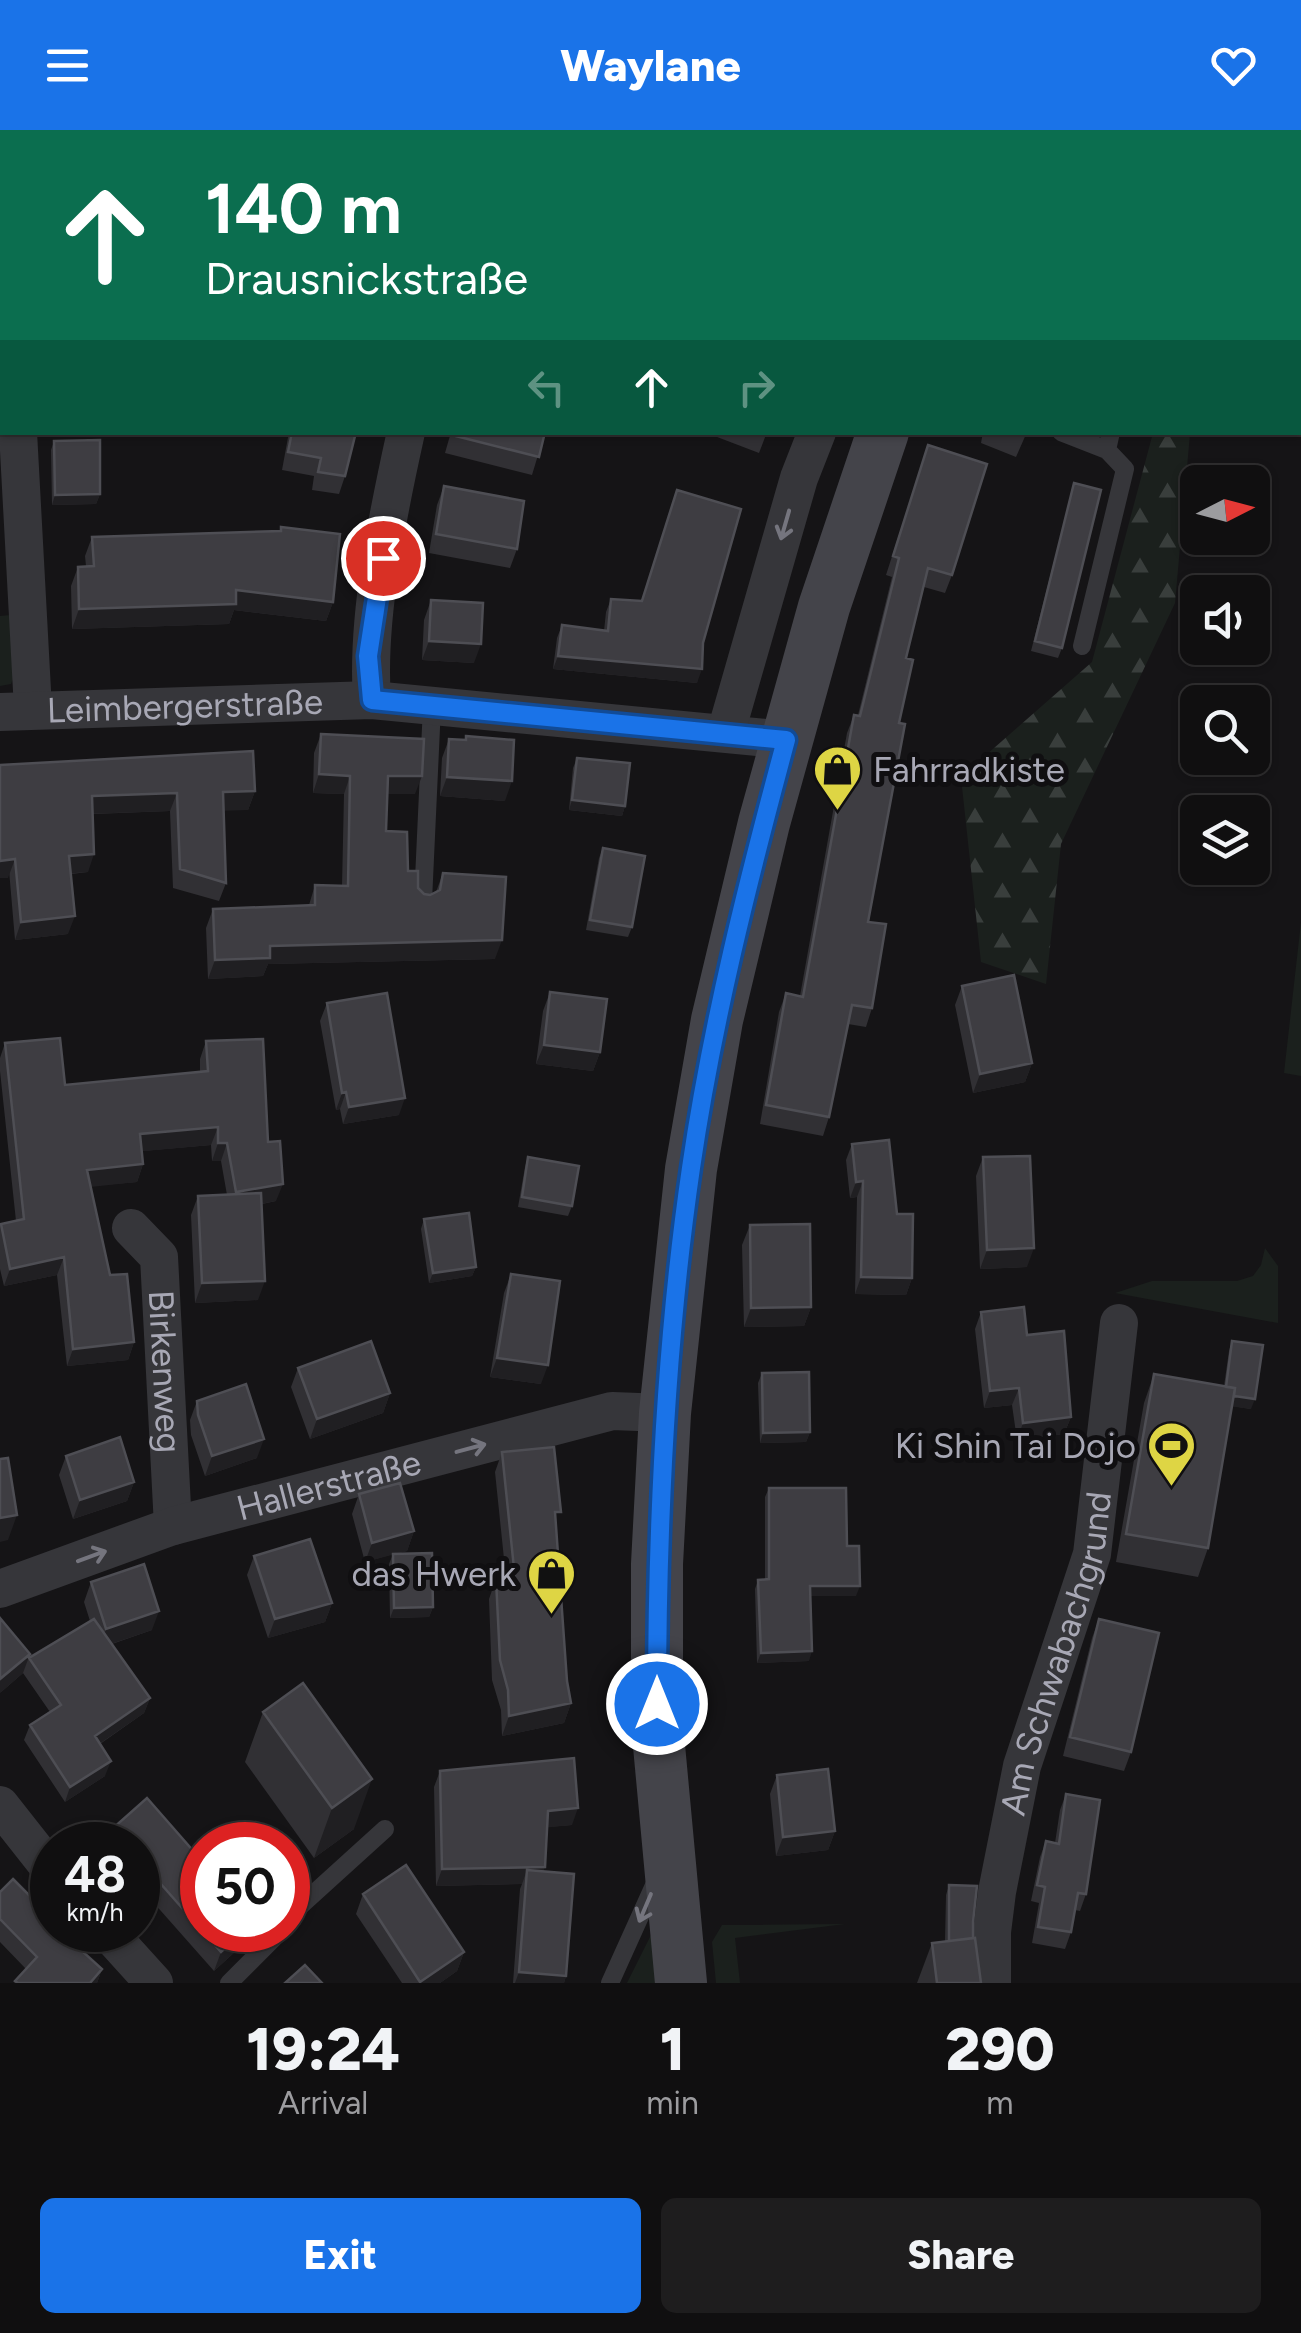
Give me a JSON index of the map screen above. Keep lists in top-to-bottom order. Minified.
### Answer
{"streets":{"street":["Leimbergerstraße","Birkenweg","Hallerstraße","Am Schwabachgrund"]},"crossings":[["Birkenweg","Hallerstraße"]],"one_way":["Hallerstraße"],"places":{"shop":["Fahrradkiste","das Hwerk"],"sports":["Ki Shin Tai Dojo"]},"north":"right","page":{"header":"Waylane","turn":["140 m","Drausnickstraße"],"speed":"48 km/h","limit":"50","eta":["19:24","Arrival","1","min","290","m"],"buttons":["Exit","Share"]}}
